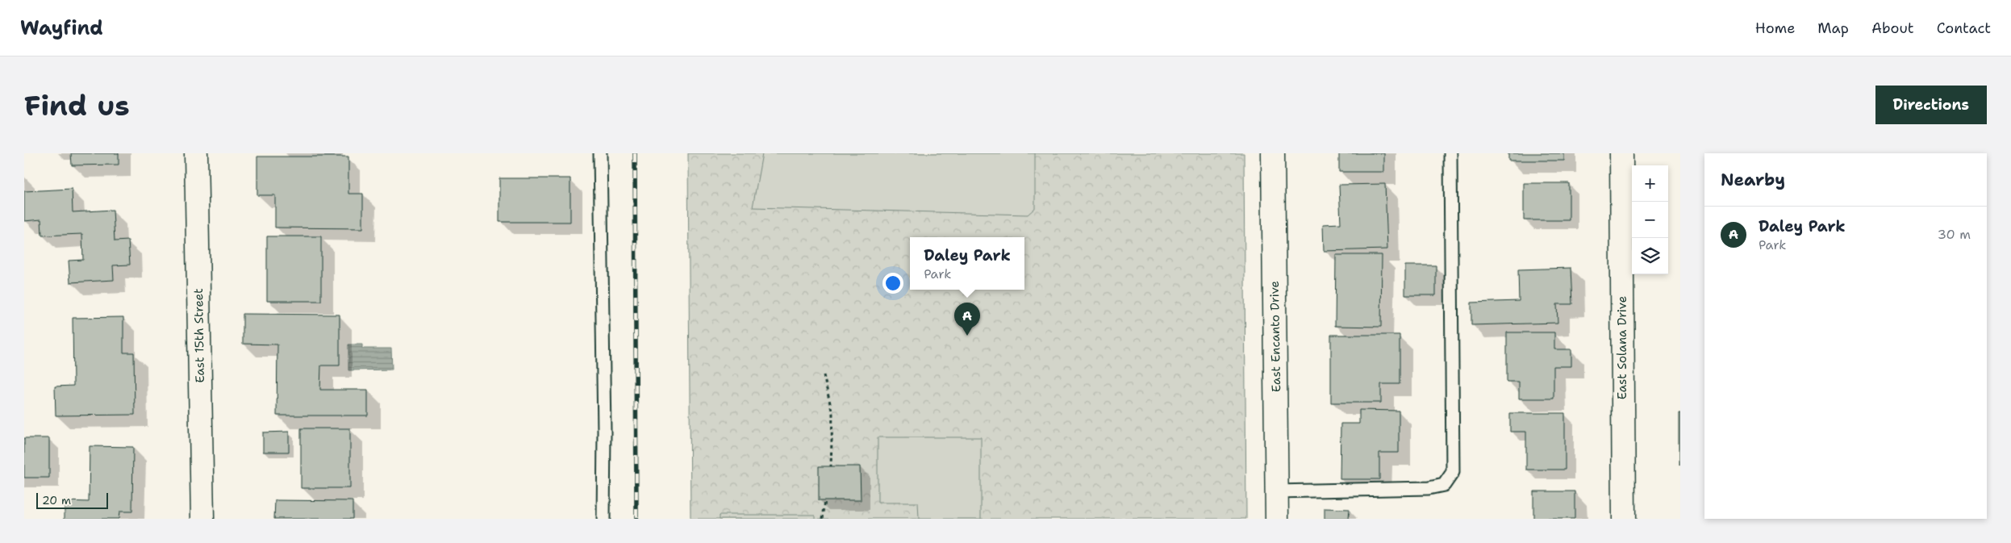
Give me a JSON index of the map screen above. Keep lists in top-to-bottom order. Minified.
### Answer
{"streets":{"street":["East 15th Street","East Encanto Drive","East Solana Drive"]},"scale_bar":"20 m","page":{"header":"Wayfind","nav":["Home","Map","About","Contact"],"buttons":"Directions","title":"Find us","heading":"Nearby","map_buttons":["+","−"],"list":[{"mark":"A","name":"Daley Park","note":"Park","value":"30 m"}],"popup":["Daley Park","Park"],"pins":"A","scale":"20 m"}}
